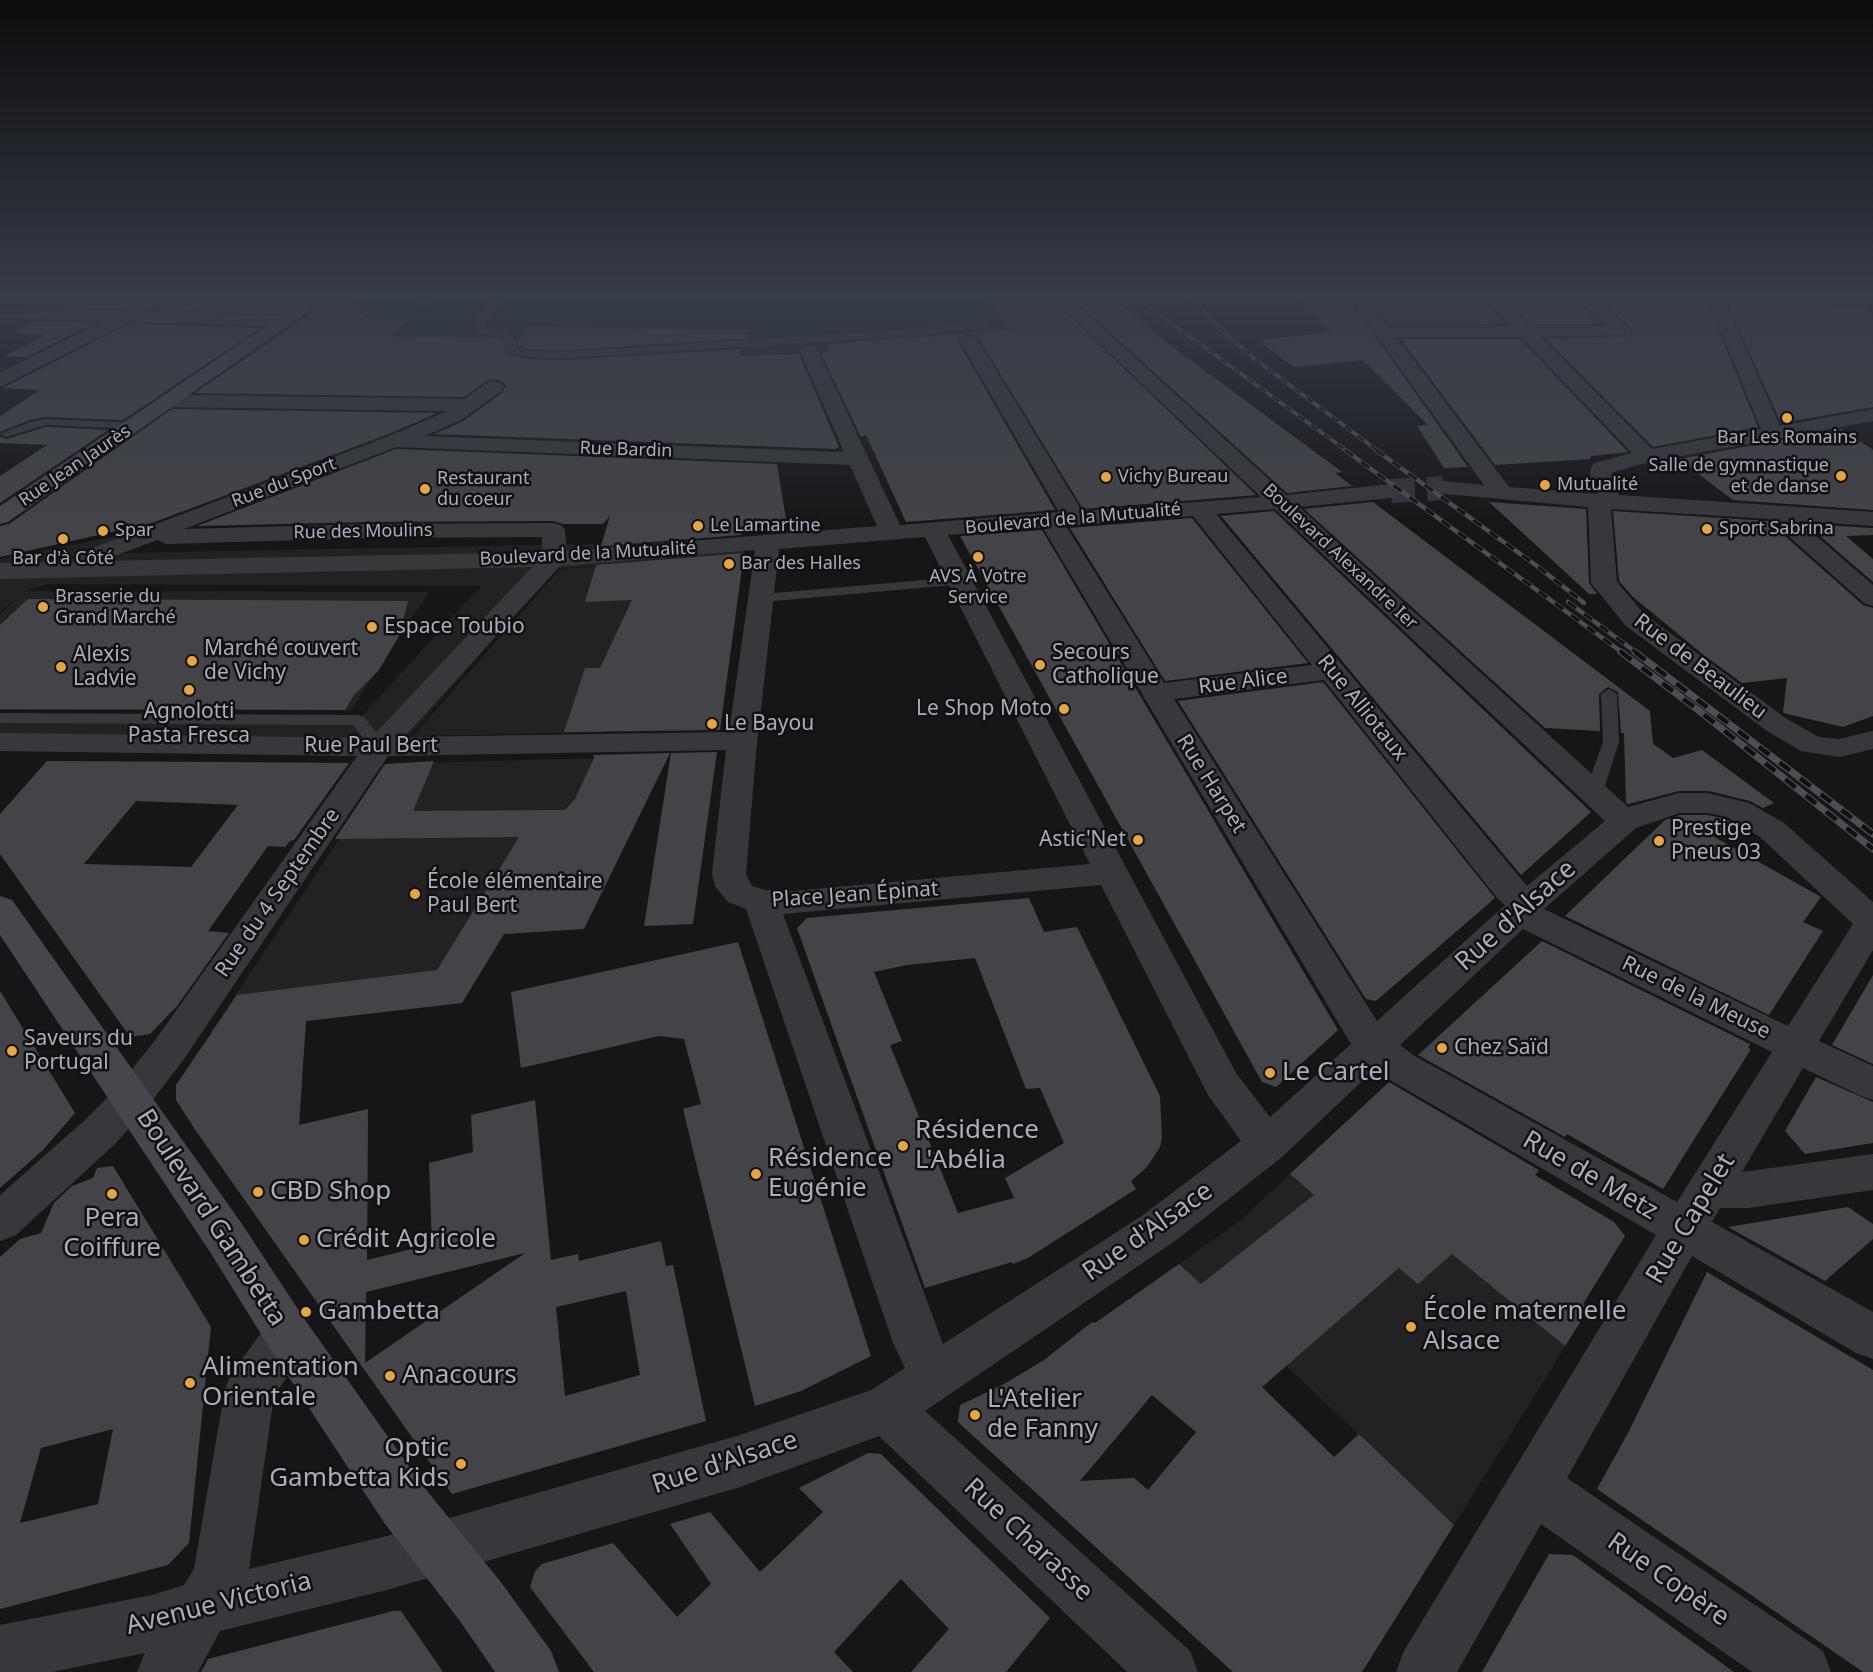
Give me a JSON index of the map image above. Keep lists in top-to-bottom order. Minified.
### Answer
{"streets":{"street":["Rue Bardin","Rue Jean Jaurès","Rue du Sport","Boulevard de la Mutualité","Rue des Moulins","Boulevard Alexandre Ier","Rue de Beaulieu","Rue Alice","Rue Alliotaux","Rue Paul Bert","Rue Harpet","Rue du 4 Septembre","Place Jean Épinat","Rue d'Alsace","Rue de la Meuse","Rue de Metz","Boulevard Gambetta","Rue Capelet","Rue Charasse","Rue Copère","Avenue Victoria"]},"crossings":[["Rue Bardin","Rue du Sport"],["Rue du Sport","Boulevard de la Mutualité"],["Rue du Sport","Rue des Moulins"],["Boulevard de la Mutualité","Rue des Moulins"],["Boulevard de la Mutualité","Boulevard Alexandre Ier"],["Boulevard de la Mutualité","Rue Alliotaux"],["Boulevard de la Mutualité","Rue Harpet"],["Boulevard de la Mutualité","Rue du 4 Septembre"],["Boulevard de la Mutualité","Place Jean Épinat"],["Rue des Moulins","Rue du 4 Septembre"],["Boulevard Alexandre Ier","Rue d'Alsace"],["Rue Alice","Rue Alliotaux"],["Rue Alice","Rue Harpet"],["Rue Alliotaux","Rue d'Alsace"],["Rue Alliotaux","Rue de la Meuse"],["Rue Paul Bert","Rue du 4 Septembre"],["Rue Paul Bert","Place Jean Épinat"],["Rue Harpet","Rue d'Alsace"],["Rue Harpet","Rue de Metz"],["Rue du 4 Septembre","Boulevard Gambetta"],["Rue d'Alsace","Rue de la Meuse"],["Rue d'Alsace","Rue de Metz"],["Rue d'Alsace","Boulevard Gambetta"],["Rue d'Alsace","Rue Capelet"],["Rue d'Alsace","Rue Charasse"],["Rue d'Alsace","Avenue Victoria"],["Rue de la Meuse","Rue Capelet"],["Rue de Metz","Rue Capelet"],["Boulevard Gambetta","Avenue Victoria"],["Rue Capelet","Rue Copère"]],"places":["Bar Les Romains","Salle de gymnastique et de danse","Vichy Bureau","Mutualité","Restaurant du coeur","Le Lamartine","Sport Sabrina","Spar","Bar d'à Côté","AVS À Votre Service","Bar des Halles","Brasserie du Grand Marché","Espace Toubio","Marché couvert de Vichy","Secours Catholique","Alexis Ladvie","Agnolotti Pasta Fresca","Le Shop Moto","Le Bayou","Astic'Net","Prestige Pneus 03","École élémentaire Paul Bert","Chez Saïd","Saveurs du Portugal","Le Cartel","Résidence L'Abélia","Résidence Eugénie","CBD Shop","Pera Coiffure","Crédit Agricole","Gambetta","École maternelle Alsace","Anacours","Alimentation Orientale","L'Atelier de Fanny","Optic Gambetta Kids"]}
